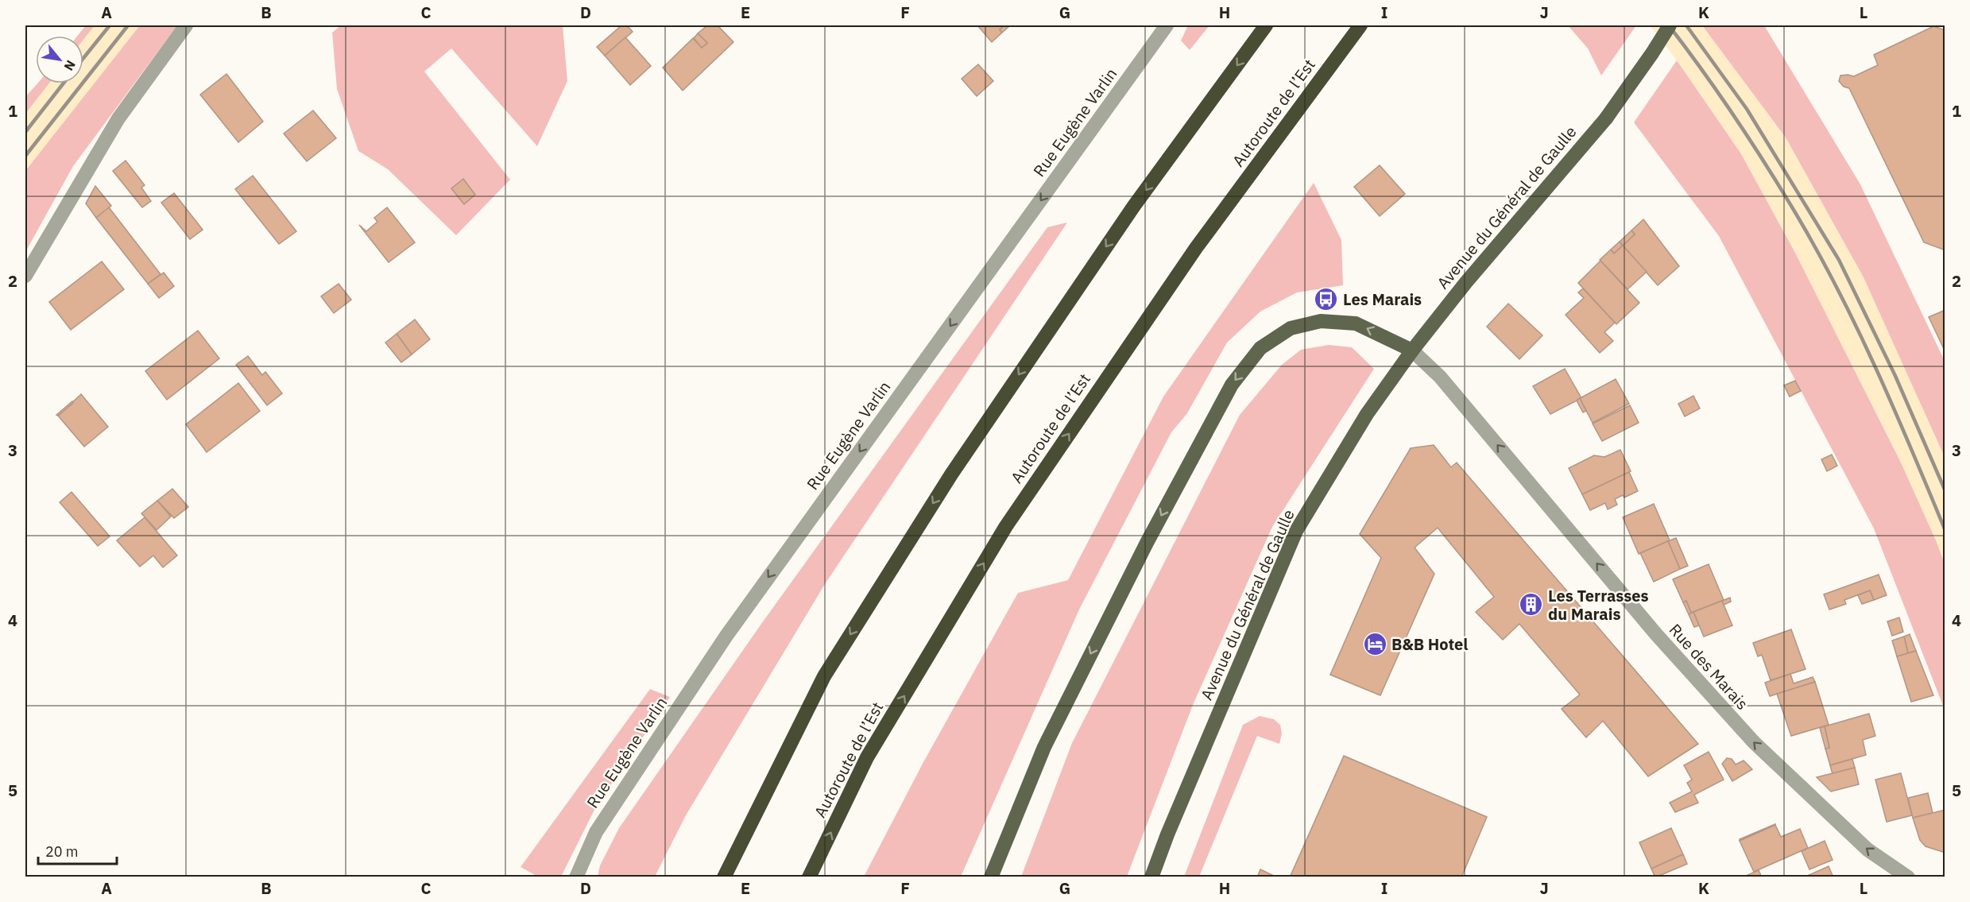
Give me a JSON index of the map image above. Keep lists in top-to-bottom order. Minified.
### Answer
{"streets":{"highway":["Autoroute de l’Est"],"main road":["Avenue du Général de Gaulle"],"street":["Rue Eugène Varlin","Rue des Marais"]},"crossings":[["Avenue du Général de Gaulle","Rue des Marais"]],"one_way":["Rue Eugène Varlin","Rue des Marais"],"places":{"bus stop":["Les Marais"],"building":["Les Terrasses du Marais"],"hotel":["B&B Hotel"]},"scale_bar":"20 m","north":"bottom right","grid":{"columns":["A","B","C","D","E","F","G","H","I","J","K","L"],"rows":["1","2","3","4","5"]}}
